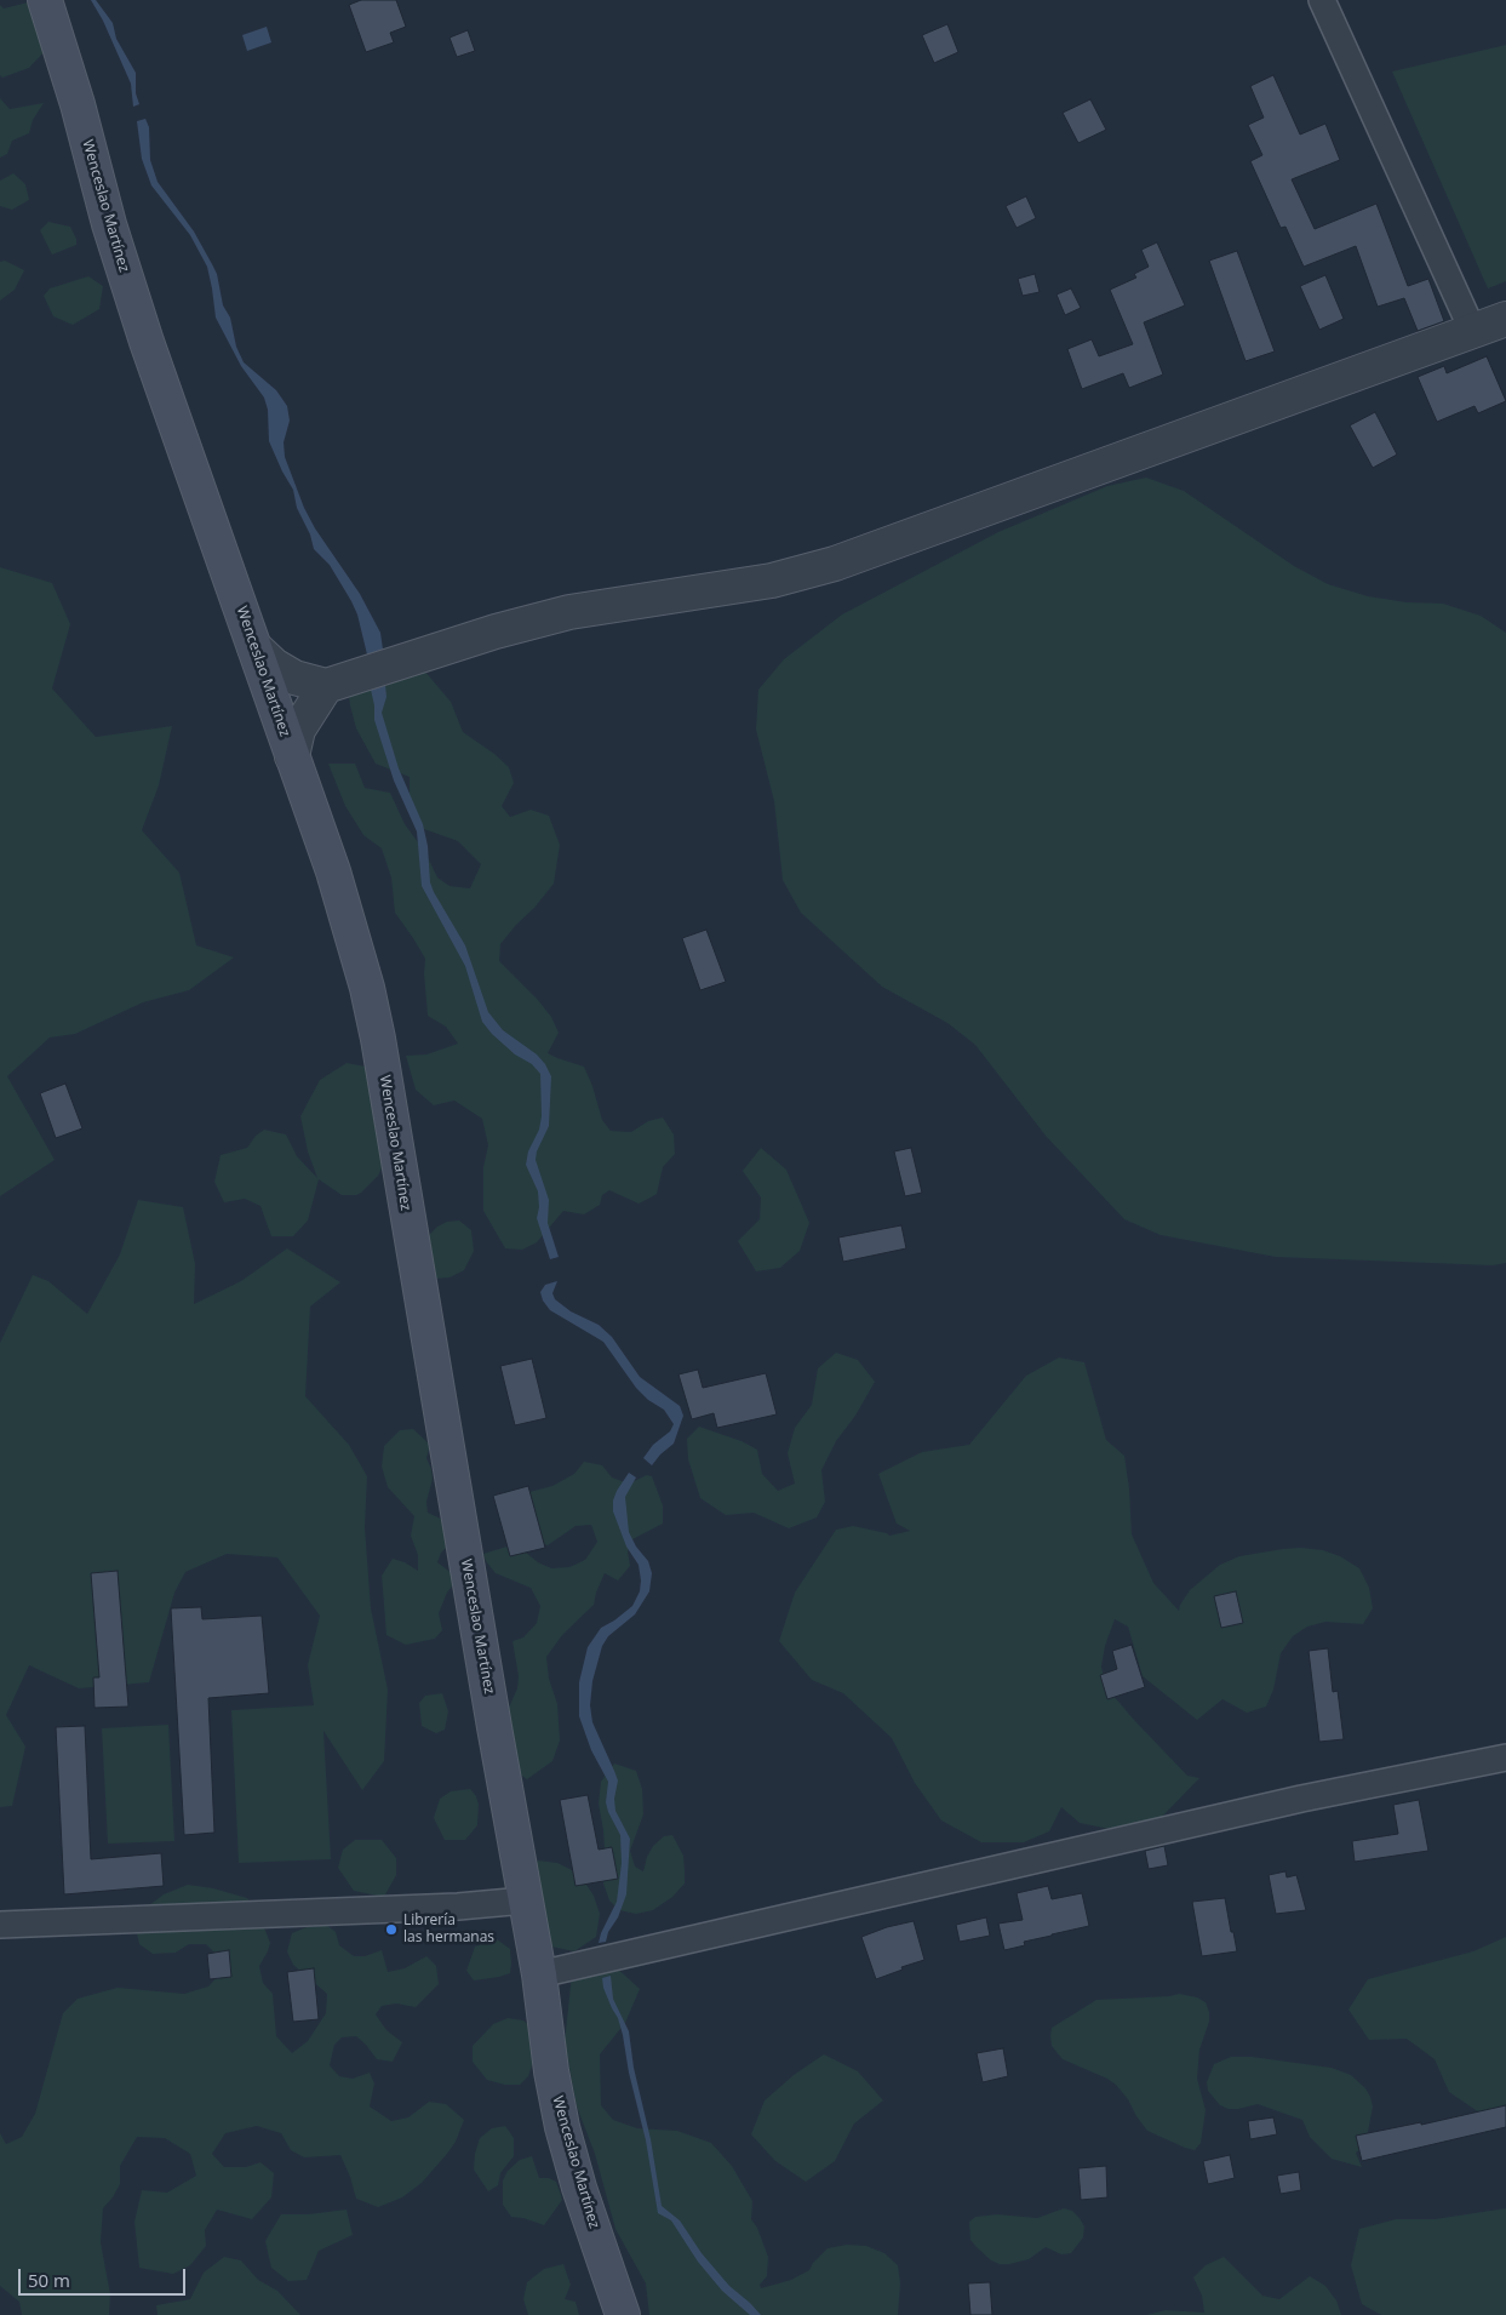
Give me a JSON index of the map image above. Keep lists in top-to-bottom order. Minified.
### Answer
{"streets":{"main road":["Wenceslao Martínez"]},"places":["Librería las hermanas"],"scale_bar":"50 m"}
